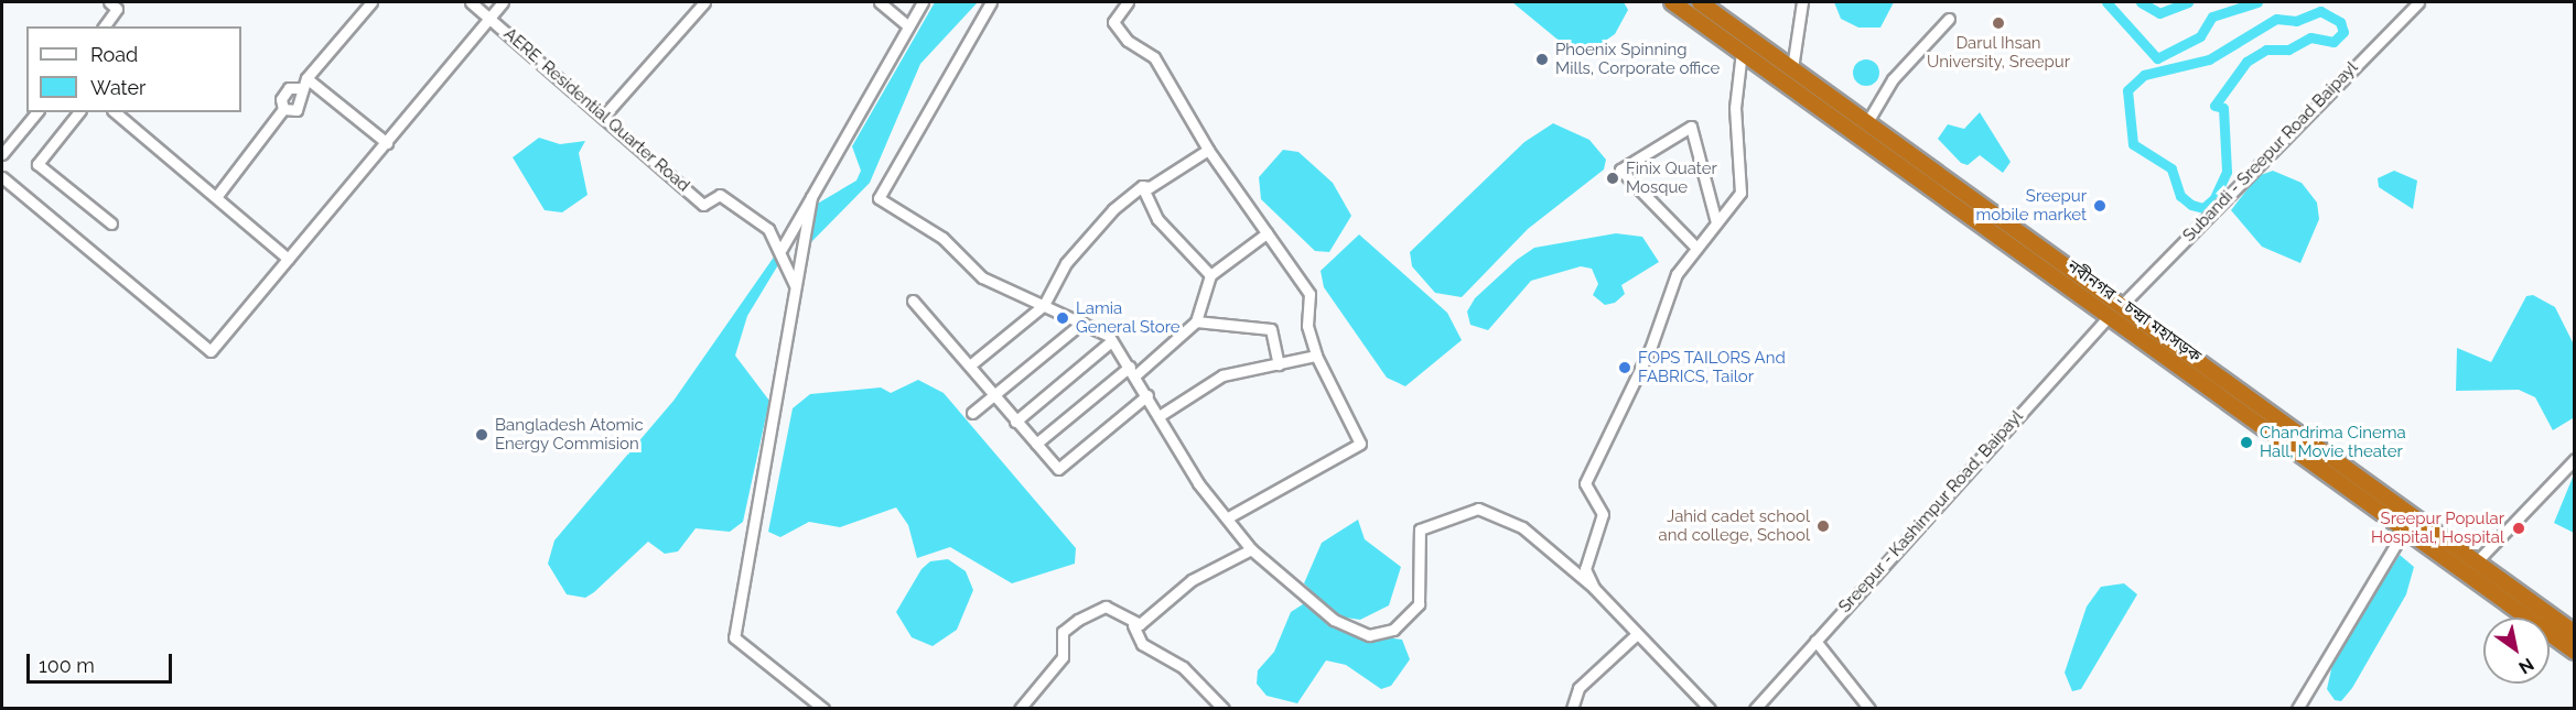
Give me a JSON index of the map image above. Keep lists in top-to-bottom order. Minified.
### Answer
{"streets":{"highway":["নবীনগর - চন্দ্রা মহাসড়ক"],"street":["AERE, Residential Quarter Road","Subandi - Sreepur Road Baipayl","Sreepur - Kashimpur Road, Baipayl"]},"crossings":[["Subandi - Sreepur Road Baipayl","নবীনগর - চন্দ্রা মহাসড়ক"],["নবীনগর - চন্দ্রা মহাসড়ক","Sreepur - Kashimpur Road, Baipayl"]],"places":["Darul Ihsan University, Sreepur","Phoenix Spinning Mills, Corporate office","Finix Quater Mosque","Sreepur mobile market","Lamia General Store","FOPS TAILORS And FABRICS, Tailor","Bangladesh Atomic Energy Commision","Chandrima Cinema Hall, Movie theater","Jahid cadet school and college, School","Sreepur Popular Hospital, Hospital"],"legend":["Road","Water"],"scale_bar":"100 m","north":"bottom right"}
